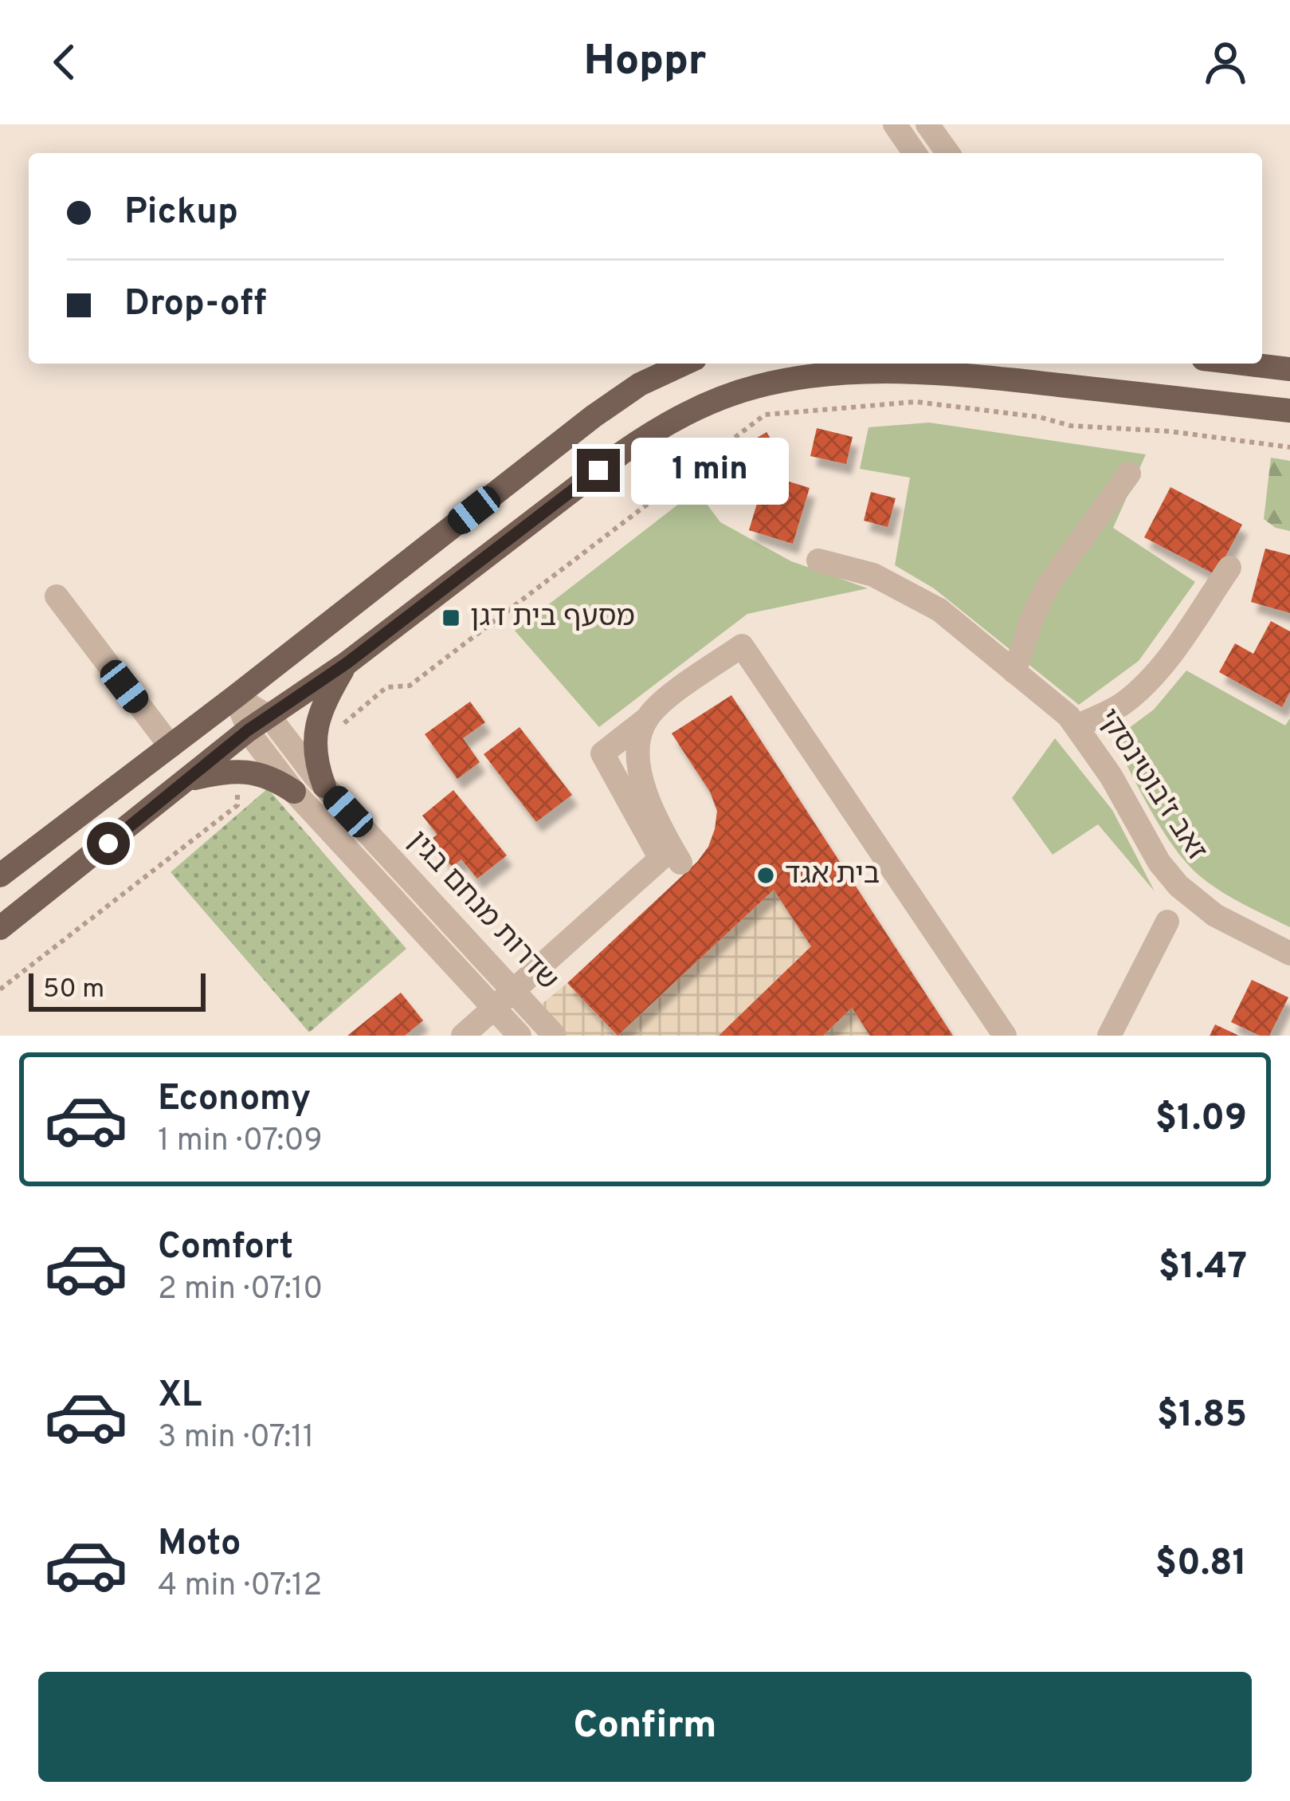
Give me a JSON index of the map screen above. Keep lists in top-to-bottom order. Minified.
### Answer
{"streets":{"street":["זאב ז'בוטינסקי","שדרות מנחם בגין"]},"places":{"transit":["מסעף בית דגן"],"other":["בית אגד"]},"scale_bar":"50 m","page":{"header":"Hoppr","banner":["Pickup","Drop-off"],"bubble":"1 min","scale":"50 m","list":[{"name":"Economy","note":"1 min · 07:09","value":"$1.09"},{"name":"Comfort","note":"2 min · 07:10","value":"$1.47"},{"name":"XL","note":"3 min · 07:11","value":"$1.85"},{"name":"Moto","note":"4 min · 07:12","value":"$0.81"}],"buttons":"Confirm"}}
